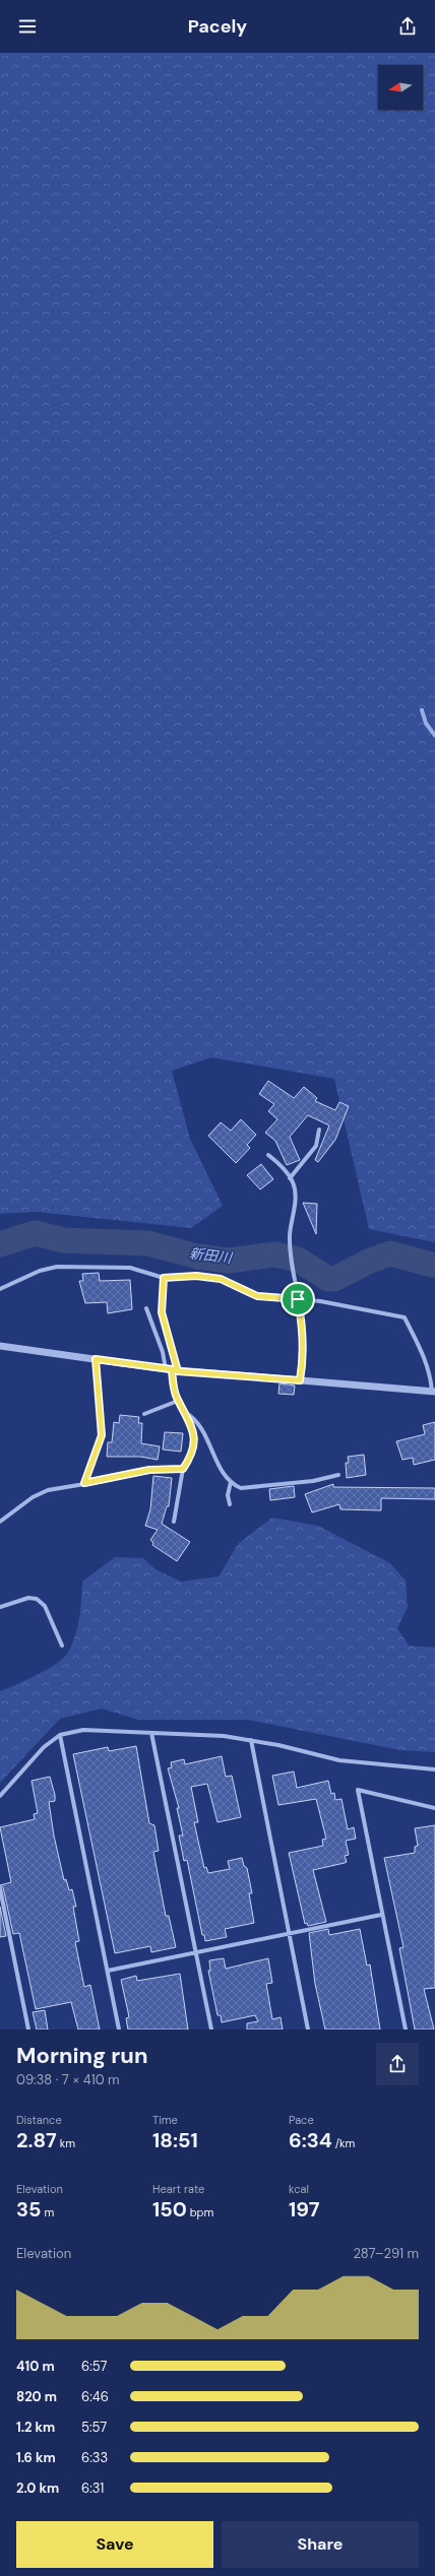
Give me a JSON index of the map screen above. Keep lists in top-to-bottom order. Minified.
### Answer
{"water":["新田川"],"north":"left","page":{"header":"Pacely","heading":["Morning run","09:38 · 7 × 410 m"],"stats":[["Distance","2.87 km"],["Time","18:51"],["Pace","6:34 /km"],["Elevation","35 m"],["Heart rate","150 bpm"],["kcal","197"]],"chart":["Elevation","287–291 m"],"list":[{"name":"410 m","note":"6:57"},{"name":"820 m","note":"6:46"},{"name":"1.2 km","note":"5:57"},{"name":"1.6 km","note":"6:33"},{"name":"2.0 km","note":"6:31"}],"buttons":["Save","Share"]}}
